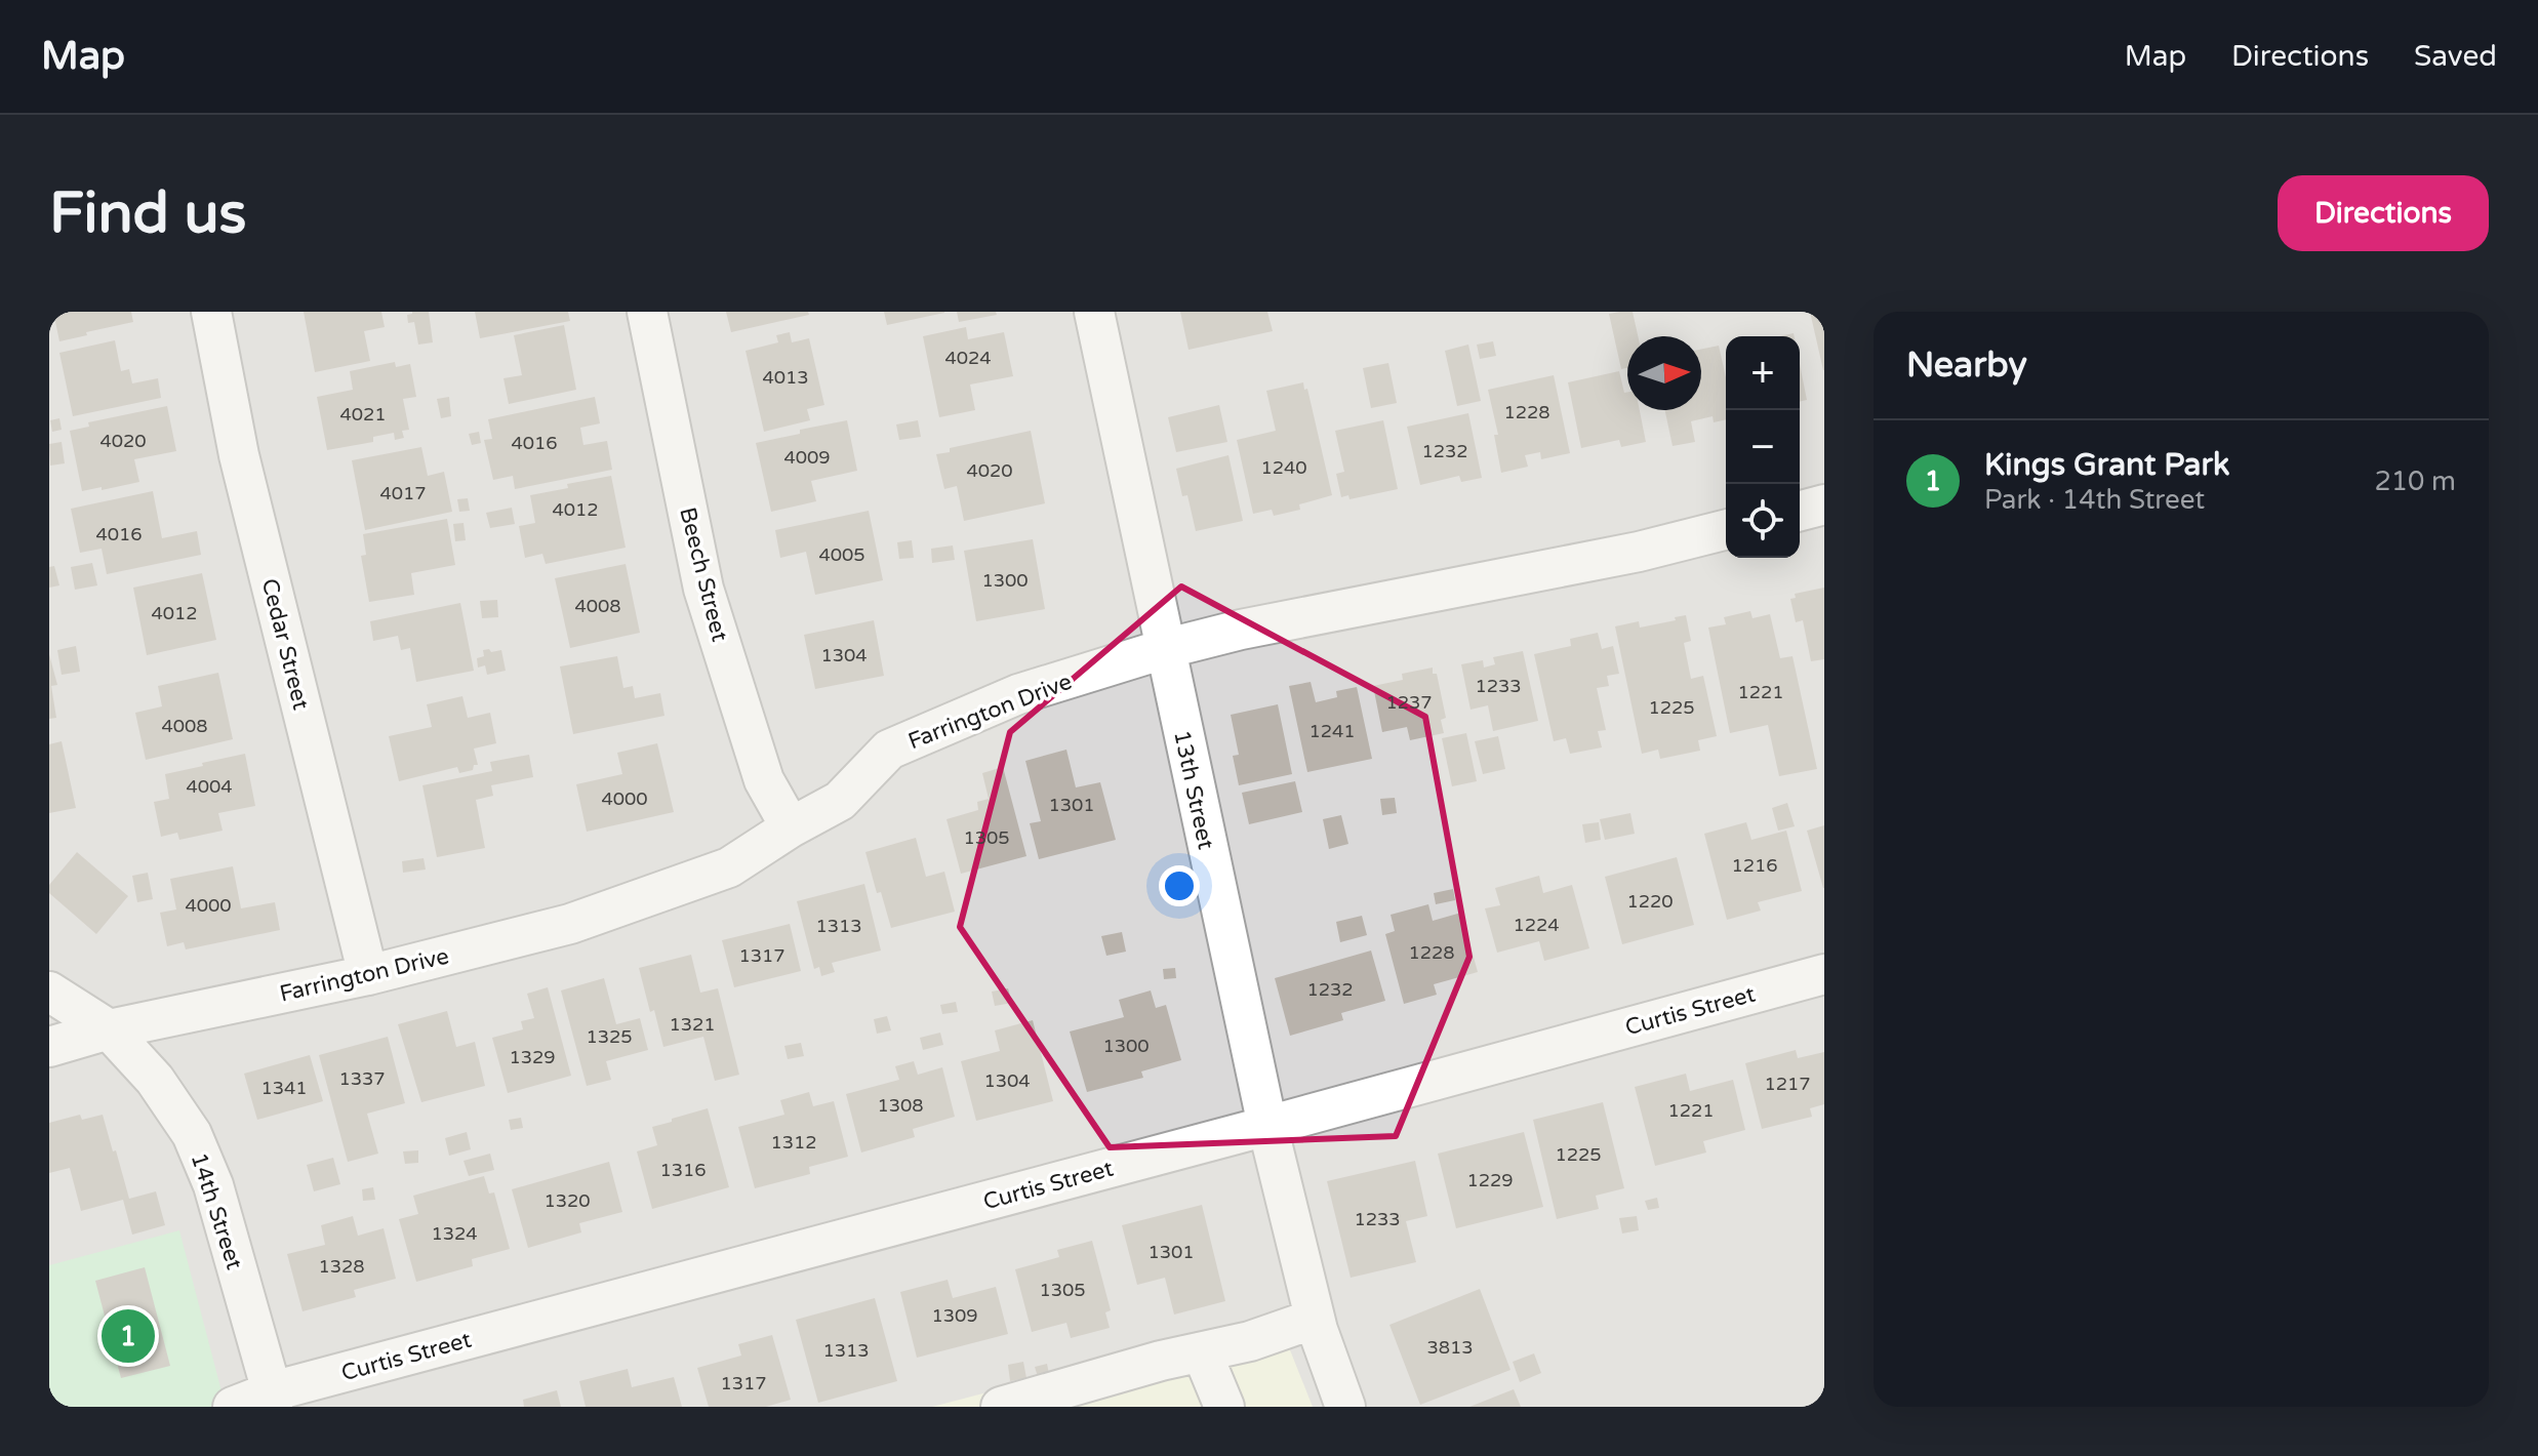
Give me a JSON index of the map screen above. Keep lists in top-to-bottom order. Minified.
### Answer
{"streets":{"street":["Beech Street","Cedar Street","Farrington Drive","13th Street","Curtis Street","14th Street"]},"crossings":[["Beech Street","Farrington Drive"],["Cedar Street","Farrington Drive"],["Farrington Drive","13th Street"],["Farrington Drive","14th Street"],["13th Street","Curtis Street"],["Curtis Street","14th Street"]],"house_numbers":["4024","4013","1228","4021","4020","4016","1232","4009","1240","4020","4017","4012","4016","4005","1300","4008","4012","1304","1233","1221","1237","1225","4008","1241","4004","4000","1301","1305","1216","1220","4000","1224","1313","1228","1317","1232","1321","1325","1300","1329","1337","1304","1217","1341","1308","1221","1312","1225","1316","1229","1320","1233","1324","1301","1328","1305","1309","3813","1313","1317"],"north":"right","page":{"header":"Map","nav":["Map","Directions","Saved"],"buttons":"Directions","title":"Find us","heading":"Nearby","map_buttons":["+","−"],"list":[{"mark":"1","name":"Kings Grant Park","note":"Park · 14th Street","value":"210 m"}],"pins":"1"}}
